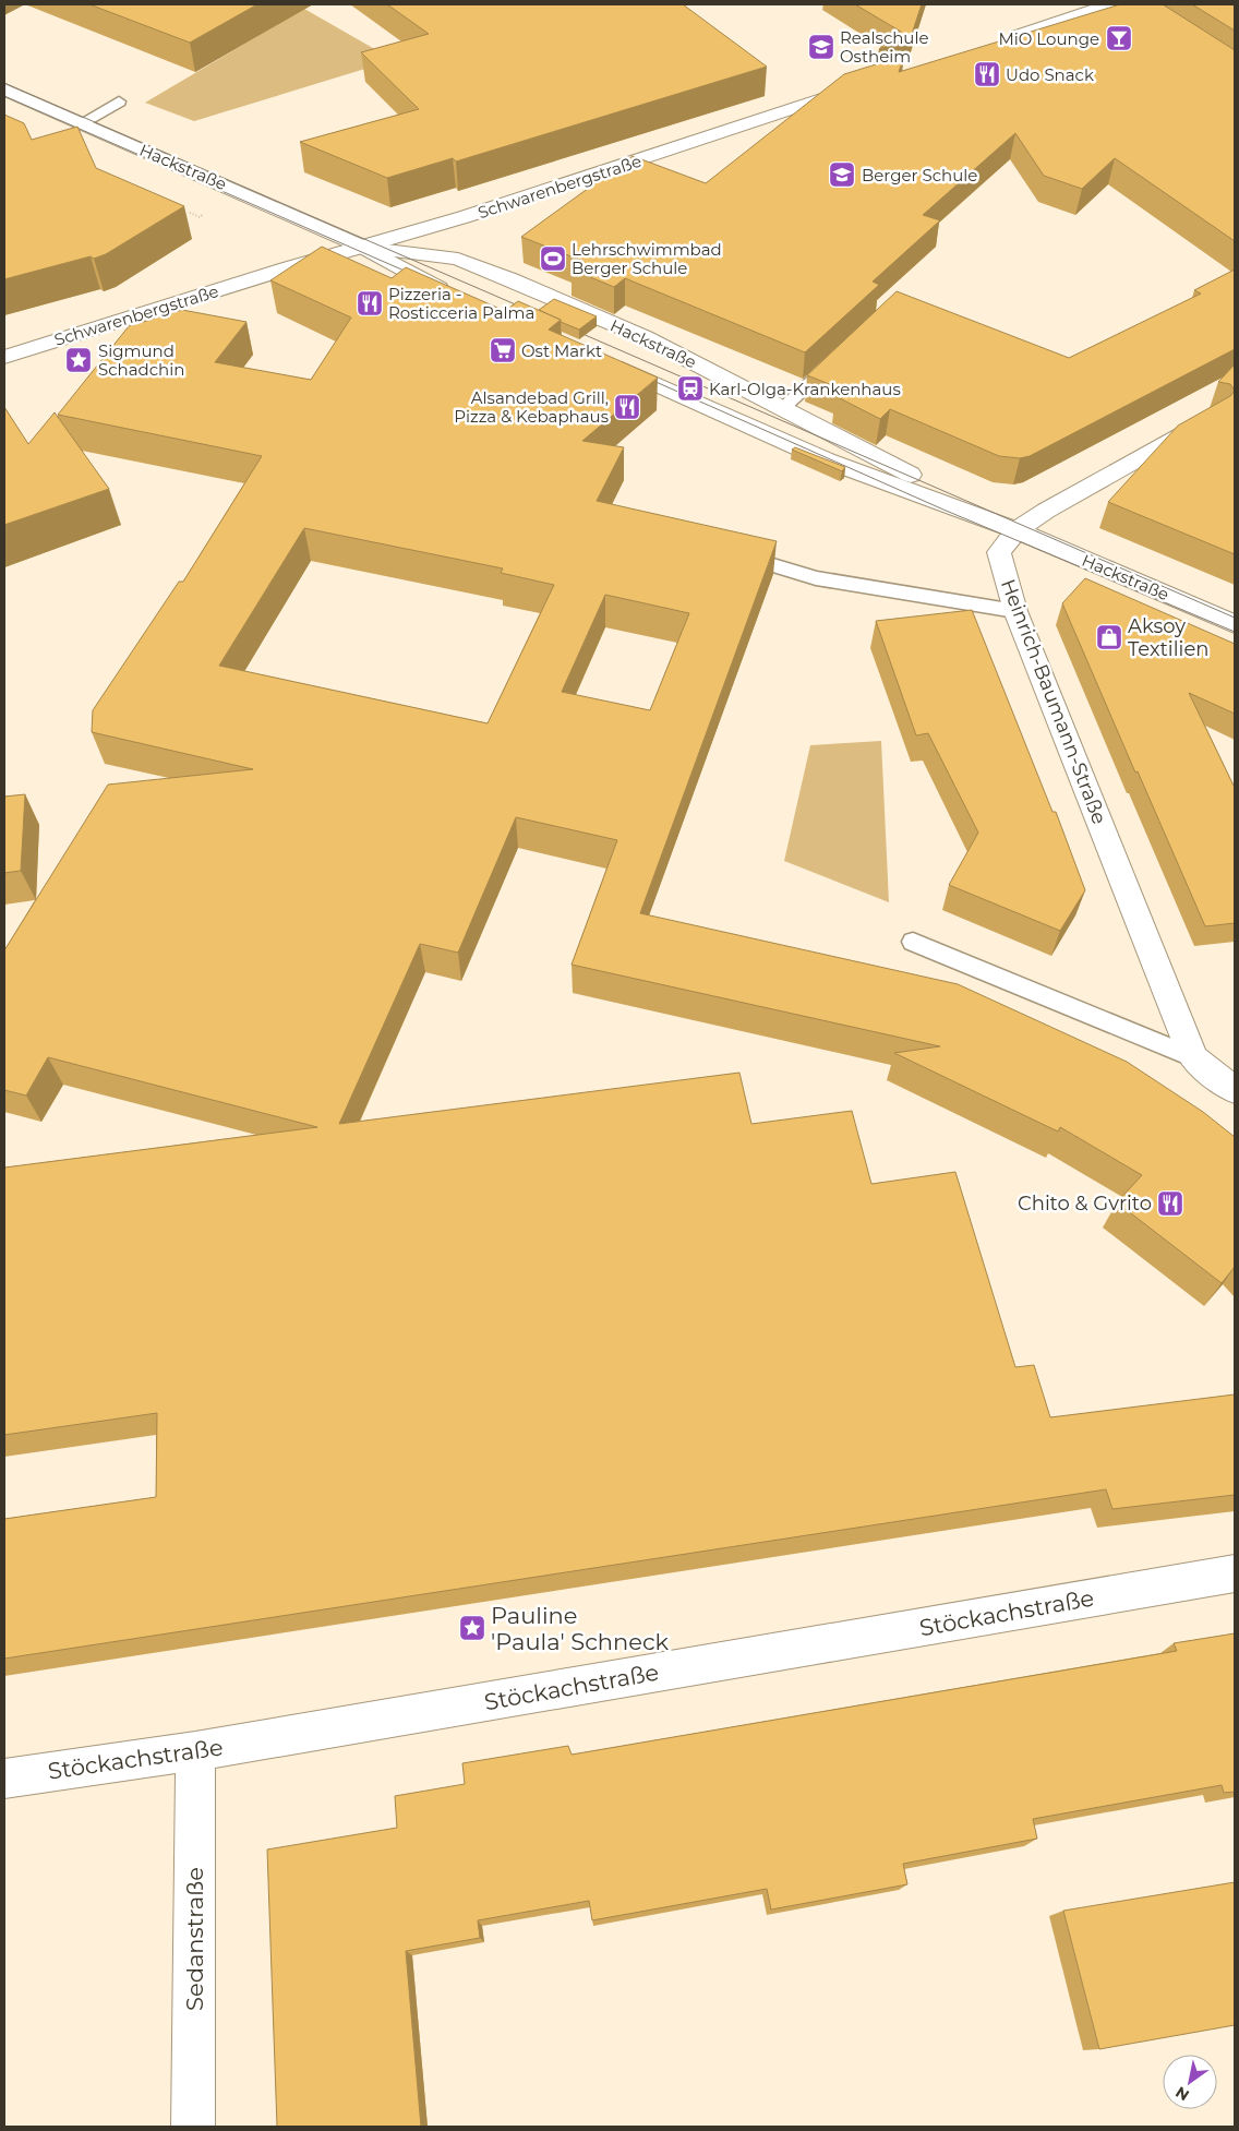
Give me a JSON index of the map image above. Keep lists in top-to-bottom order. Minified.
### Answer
{"streets":{"street":["Hackstraße","Schwarenbergstraße","Heinrich-Baumann-Straße","Stöckachstraße","Sedanstraße"]},"crossings":[["Hackstraße","Schwarenbergstraße"],["Hackstraße","Heinrich-Baumann-Straße"],["Stöckachstraße","Sedanstraße"]],"places":{"bar":["MiO Lounge"],"school or university":["Realschule Ostheim","Berger Schule"],"restaurant":["Udo Snack","Pizzeria - Rosticceria Palma","Alsandebad Grill, Pizza & Kebaphaus","Chito & Gvrito"],"sports":["Lehrschwimmbad Berger Schule"],"supermarket":["Ost Markt"],"place":["Sigmund Schadchin","Pauline 'Paula' Schneck"],"station":["Karl-Olga-Krankenhaus"],"shop":["Aksoy Textilien"]},"north":"bottom left"}
